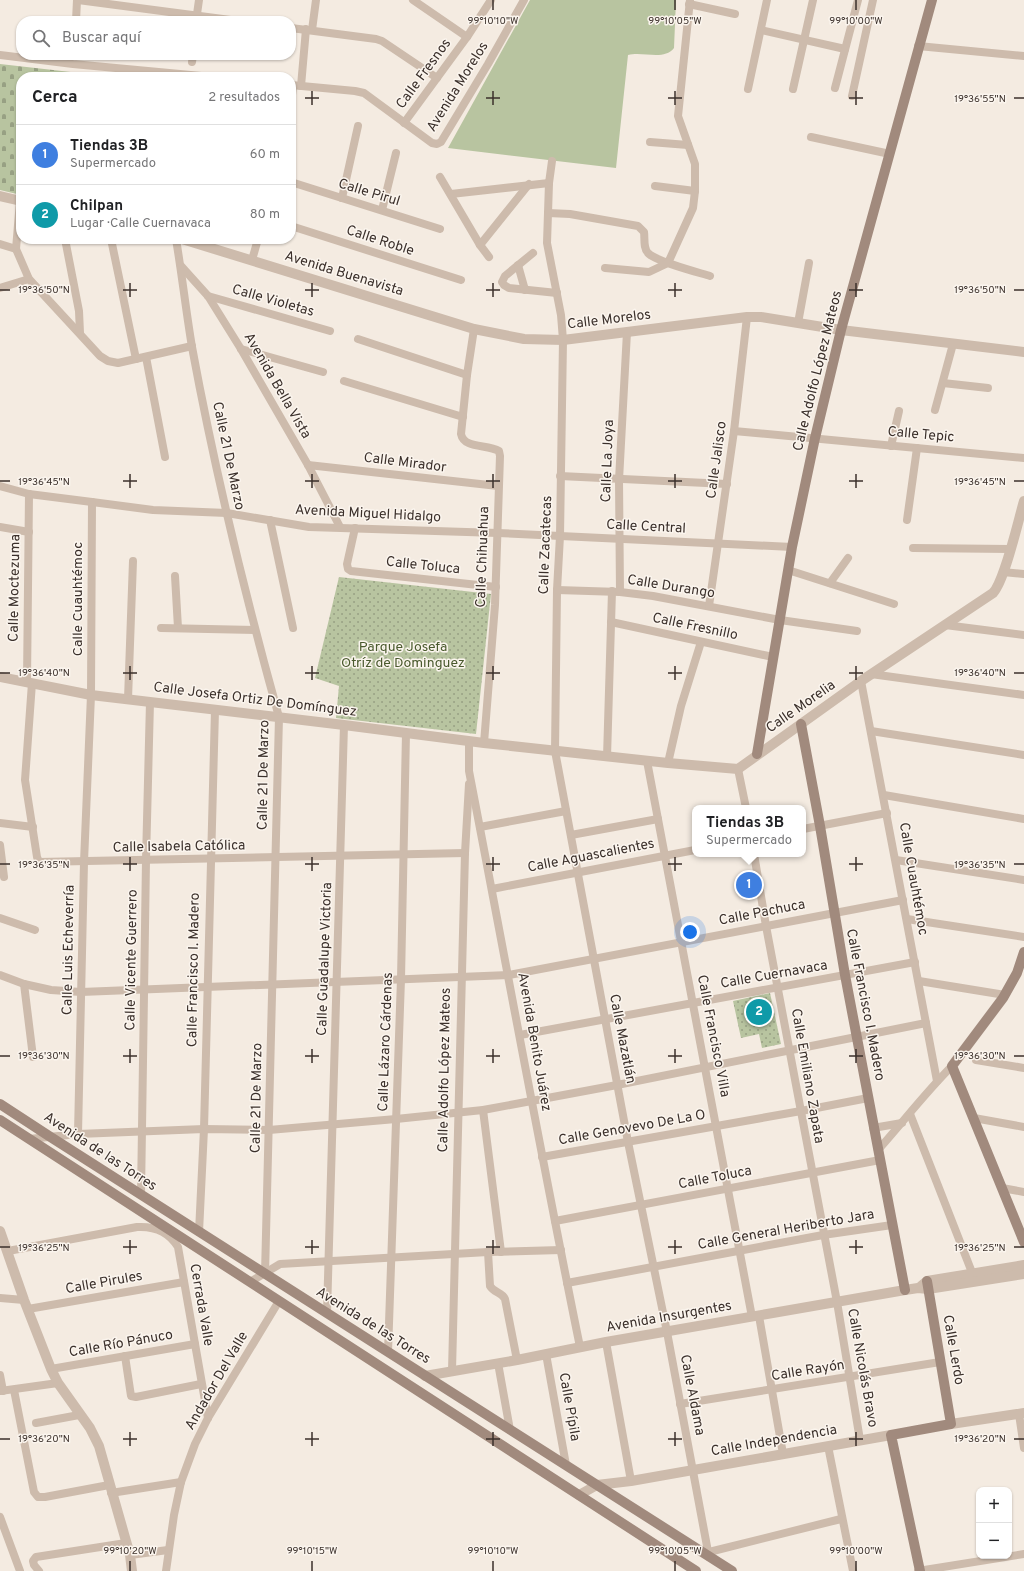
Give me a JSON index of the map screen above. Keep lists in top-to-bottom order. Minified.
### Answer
{"streets":{"main road":["Calle Adolfo López Mateos","Calle Francisco I. Madero","Avenida de las Torres","Calle Lerdo","Calle Independencia"],"street":["Calle Fresnos","Avenida Morelos","Calle Pirul","Calle Roble","Avenida Buenavista","Calle Violetas","Calle Morelos","Avenida Bella Vista","Calle Tepic","Calle 21 De Marzo","Calle Jalisco","Calle La Joya","Calle Mirador","Avenida Miguel Hidalgo","Calle Central","Calle Zacatecas","Calle Chihuahua","Calle Toluca","Calle Durango","Calle Moctezuma","Calle Cuauhtémoc","Calle Fresnillo","Calle Josefa Ortiz De Domínguez","Calle Morelia","Calle Isabela Católica","Calle Aguascalientes","Calle Pachuca","Calle Luis Echeverría","Calle Guadalupe Victoria","Calle Vicente Guerrero","Calle Cuernavaca","Calle Francisco Villa","Calle Mazatlán","Calle Lázaro Cárdenas","Avenida Benito Juárez","Calle Emiliano Zapata","Calle Genovevo De La O","Calle General Heriberto Jara","Calle Pirules","Cerrada Valle","Avenida Insurgentes","Calle Río Pánuco","Calle Nicolás Bravo","Calle Rayón","Andador Del Valle","Calle Aldama","Calle Pípila"]},"crossings":[["Calle Fresnos","Avenida Morelos"],["Avenida Buenavista","Calle Morelos"],["Avenida Buenavista","Calle Chihuahua"],["Calle Violetas","Avenida Bella Vista"],["Calle Morelos","Calle Adolfo López Mateos"],["Calle Morelos","Calle Jalisco"],["Calle Morelos","Calle La Joya"],["Calle Morelos","Calle Zacatecas"],["Calle Morelos","Calle Chihuahua"],["Calle Adolfo López Mateos","Calle Tepic"],["Calle Adolfo López Mateos","Calle Central"],["Calle Adolfo López Mateos","Calle Durango"],["Calle Adolfo López Mateos","Calle Fresnillo"],["Calle Adolfo López Mateos","Calle Morelia"],["Calle Adolfo López Mateos","Calle Isabela Católica"],["Calle Adolfo López Mateos","Calle Pachuca"],["Calle Adolfo López Mateos","Avenida Benito Juárez"],["Calle Adolfo López Mateos","Avenida Insurgentes"],["Avenida Bella Vista","Calle 21 De Marzo"],["Avenida Bella Vista","Calle Mirador"],["Avenida Bella Vista","Avenida Miguel Hidalgo"],["Calle Tepic","Calle Jalisco"],["Calle 21 De Marzo","Avenida Miguel Hidalgo"],["Calle 21 De Marzo","Calle Josefa Ortiz De Domínguez"],["Calle 21 De Marzo","Calle Isabela Católica"],["Calle 21 De Marzo","Calle Pachuca"],["Calle 21 De Marzo","Avenida de las Torres"],["Calle Jalisco","Calle Central"],["Calle Jalisco","Calle Durango"],["Calle La Joya","Calle Central"],["Calle La Joya","Calle Durango"],["Calle La Joya","Calle Fresnillo"],["Calle Mirador","Calle Chihuahua"],["Avenida Miguel Hidalgo","Calle Central"],["Avenida Miguel Hidalgo","Calle Chihuahua"],["Avenida Miguel Hidalgo","Calle Toluca"],["Avenida Miguel Hidalgo","Calle Moctezuma"],["Avenida Miguel Hidalgo","Calle Cuauhtémoc"],["Calle Central","Calle Zacatecas"],["Calle Central","Calle Chihuahua"],["Calle Zacatecas","Calle Durango"],["Calle Zacatecas","Calle Mazatlán"],["Calle Chihuahua","Calle Toluca"],["Calle Chihuahua","Calle Josefa Ortiz De Domínguez"],["Calle Toluca","Calle Francisco I. Madero"],["Calle Toluca","Calle Francisco Villa"],["Calle Toluca","Calle Mazatlán"],["Calle Toluca","Avenida Benito Juárez"],["Calle Toluca","Calle Emiliano Zapata"],["Calle Moctezuma","Calle Josefa Ortiz De Domínguez"],["Calle Moctezuma","Calle Isabela Católica"],["Calle Cuauhtémoc","Calle Josefa Ortiz De Domínguez"],["Calle Cuauhtémoc","Calle Morelia"],["Calle Cuauhtémoc","Calle Pachuca"],["Calle Cuauhtémoc","Calle Luis Echeverría"],["Calle Cuauhtémoc","Calle Cuernavaca"],["Calle Josefa Ortiz De Domínguez","Calle Luis Echeverría"],["Calle Josefa Ortiz De Domínguez","Calle Guadalupe Victoria"],["Calle Josefa Ortiz De Domínguez","Calle Vicente Guerrero"],["Calle Josefa Ortiz De Domínguez","Calle Francisco I. Madero"],["Calle Josefa Ortiz De Domínguez","Calle Lázaro Cárdenas"],["Calle Josefa Ortiz De Domínguez","Avenida Benito Juárez"],["Calle Morelia","Calle Francisco I. Madero"],["Calle Isabela Católica","Calle Luis Echeverría"],["Calle Isabela Católica","Calle Guadalupe Victoria"],["Calle Isabela Católica","Calle Vicente Guerrero"],["Calle Isabela Católica","Calle Francisco I. Madero"],["Calle Isabela Católica","Calle Lázaro Cárdenas"],["Calle Aguascalientes","Calle Francisco Villa"],["Calle Aguascalientes","Calle Mazatlán"],["Calle Aguascalientes","Avenida Benito Juárez"],["Calle Pachuca","Calle Luis Echeverría"],["Calle Pachuca","Calle Guadalupe Victoria"],["Calle Pachuca","Calle Vicente Guerrero"],["Calle Pachuca","Calle Francisco I. Madero"],["Calle Pachuca","Calle Francisco Villa"],["Calle Pachuca","Calle Mazatlán"],["Calle Pachuca","Calle Lázaro Cárdenas"],["Calle Pachuca","Avenida Benito Juárez"],["Calle Pachuca","Calle Emiliano Zapata"],["Calle Guadalupe Victoria","Avenida de las Torres"],["Calle Vicente Guerrero","Avenida de las Torres"],["Calle Francisco I. Madero","Calle Cuernavaca"],["Calle Francisco I. Madero","Calle Genovevo De La O"],["Calle Francisco I. Madero","Avenida de las Torres"],["Calle Francisco I. Madero","Calle General Heriberto Jara"],["Calle Francisco I. Madero","Avenida Insurgentes"],["Calle Cuernavaca","Calle Francisco Villa"],["Calle Cuernavaca","Calle Mazatlán"],["Calle Cuernavaca","Avenida Benito Juárez"],["Calle Cuernavaca","Calle Emiliano Zapata"],["Calle Francisco Villa","Calle Genovevo De La O"],["Calle Francisco Villa","Calle General Heriberto Jara"],["Calle Francisco Villa","Avenida Insurgentes"],["Calle Francisco Villa","Calle Rayón"],["Calle Francisco Villa","Calle Independencia"],["Calle Mazatlán","Calle Genovevo De La O"],["Calle Mazatlán","Calle General Heriberto Jara"],["Calle Mazatlán","Avenida Insurgentes"],["Calle Mazatlán","Calle Aldama"],["Calle Lázaro Cárdenas","Avenida de las Torres"],["Avenida Benito Juárez","Calle Genovevo De La O"],["Avenida Benito Juárez","Calle General Heriberto Jara"],["Avenida Benito Juárez","Avenida Insurgentes"],["Calle Emiliano Zapata","Calle Genovevo De La O"],["Calle Emiliano Zapata","Calle General Heriberto Jara"],["Calle Emiliano Zapata","Avenida Insurgentes"],["Calle Emiliano Zapata","Calle Nicolás Bravo"],["Avenida de las Torres","Avenida Insurgentes"],["Avenida de las Torres","Andador Del Valle"],["Avenida de las Torres","Calle Aldama"],["Avenida de las Torres","Calle Pípila"],["Avenida de las Torres","Calle Independencia"],["Calle Pirules","Cerrada Valle"],["Cerrada Valle","Calle Río Pánuco"],["Cerrada Valle","Andador Del Valle"],["Avenida Insurgentes","Calle Lerdo"],["Avenida Insurgentes","Calle Nicolás Bravo"],["Avenida Insurgentes","Calle Aldama"],["Avenida Insurgentes","Calle Pípila"],["Calle Lerdo","Calle Rayón"],["Calle Lerdo","Calle Independencia"],["Calle Nicolás Bravo","Calle Rayón"],["Calle Nicolás Bravo","Calle Independencia"],["Calle Rayón","Calle Aldama"],["Calle Aldama","Calle Independencia"]],"parks":["Parque Josefa Otríz de Dominguez"],"page":{"search":"Buscar aquí","heading":["Cerca","2 resultados"],"list":[{"mark":"1","name":"Tiendas 3B","note":"Supermercado","value":"60 m"},{"mark":"2","name":"Chilpan","note":"Lugar · Calle Cuernavaca","value":"80 m"}],"popup":["Tiendas 3B","Supermercado"],"pins":["1","2"],"map_buttons":["+","−"]},"coordinates":["99°10'10\"W","99°10'05\"W","99°10'00\"W","19°36'55\"N","19°36'50\"N","19°36'45\"N","19°36'40\"N","19°36'35\"N","19°36'30\"N","19°36'25\"N","19°36'20\"N","99°10'20\"W","99°10'15\"W"]}
